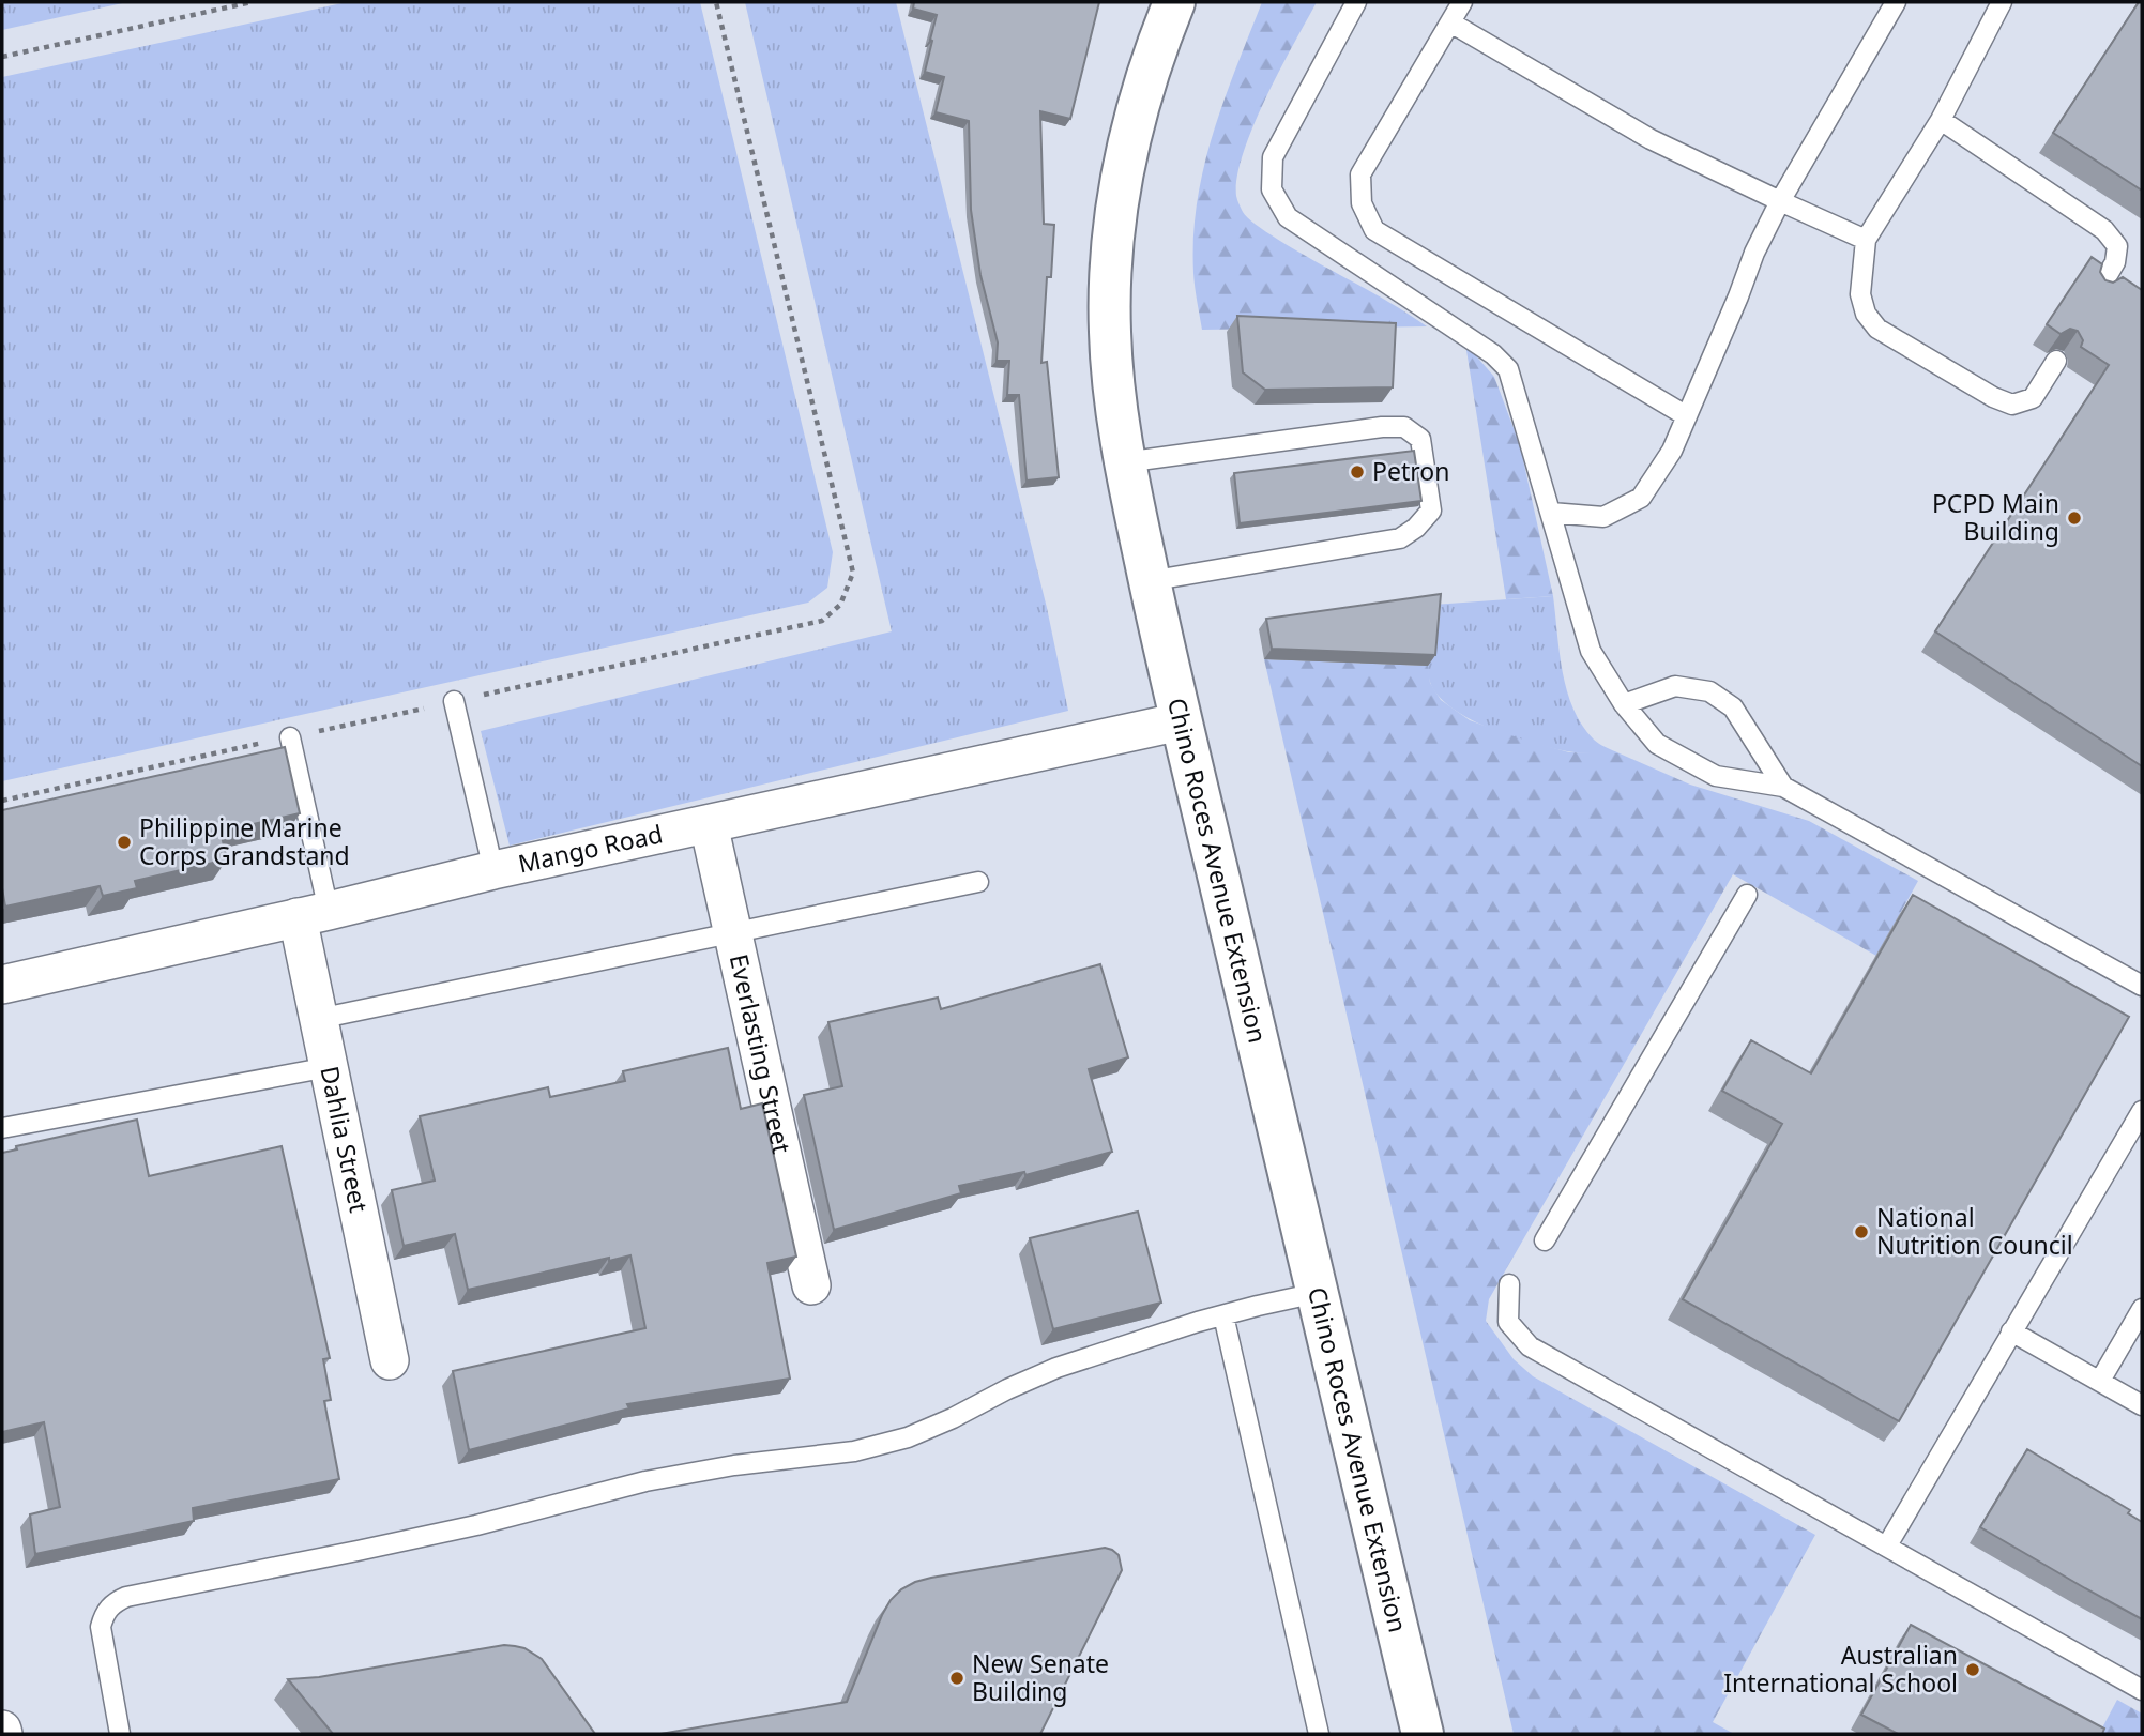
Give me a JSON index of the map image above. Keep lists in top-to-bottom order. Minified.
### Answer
{"streets":{"main road":["Chino Roces Avenue Extension"],"street":["Mango Road","Everlasting Street","Dahlia Street"]},"crossings":[["Mango Road","Chino Roces Avenue Extension"],["Mango Road","Everlasting Street"],["Mango Road","Dahlia Street"]],"places":["Petron","PCPD Main Building","Philippine Marine Corps Grandstand","National Nutrition Council","Australian International School","New Senate Building"]}
